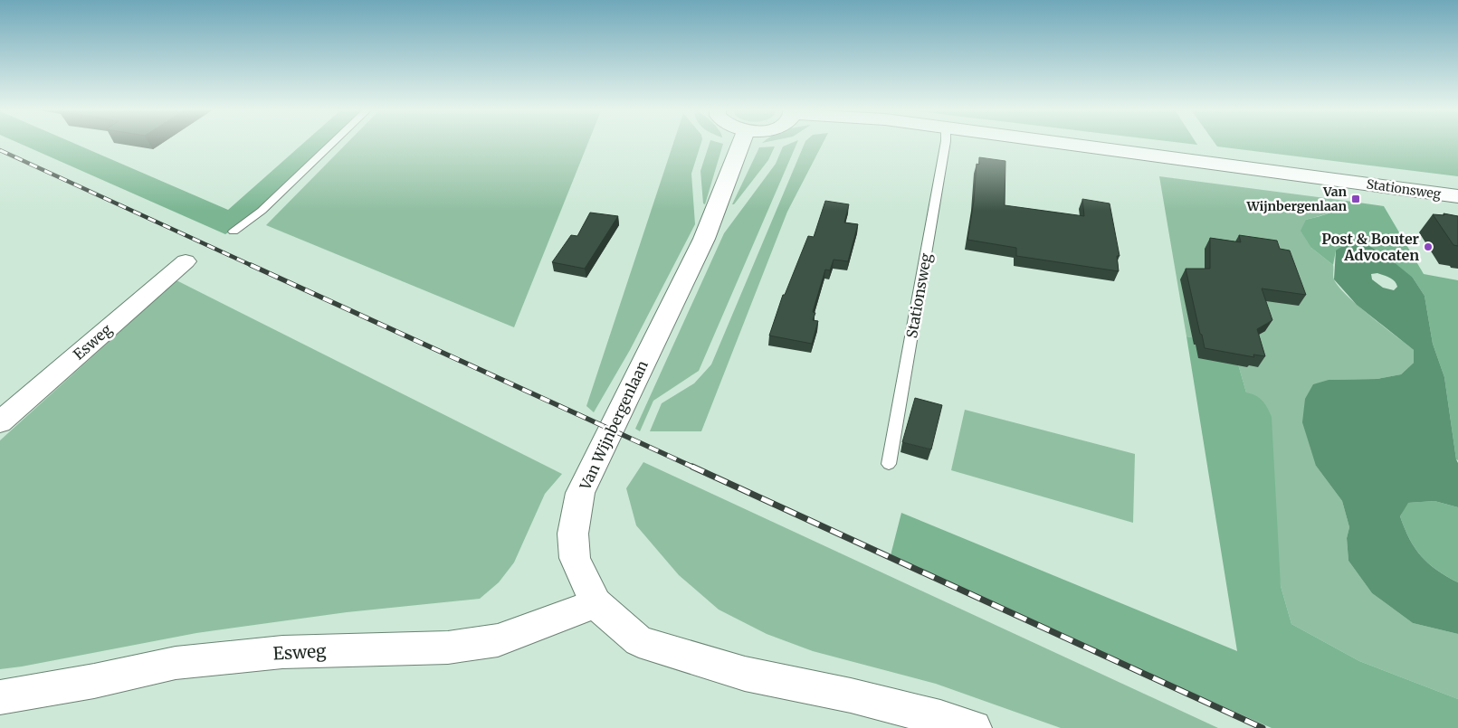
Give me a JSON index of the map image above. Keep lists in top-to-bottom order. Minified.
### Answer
{"streets":{"street":["Stationsweg","Esweg","Van Wijnbergenlaan"]},"crossings":[["Esweg","Van Wijnbergenlaan"]],"places":{"transit":["Van Wijnbergenlaan"],"other":["Post & Bouter Advocaten"]}}
